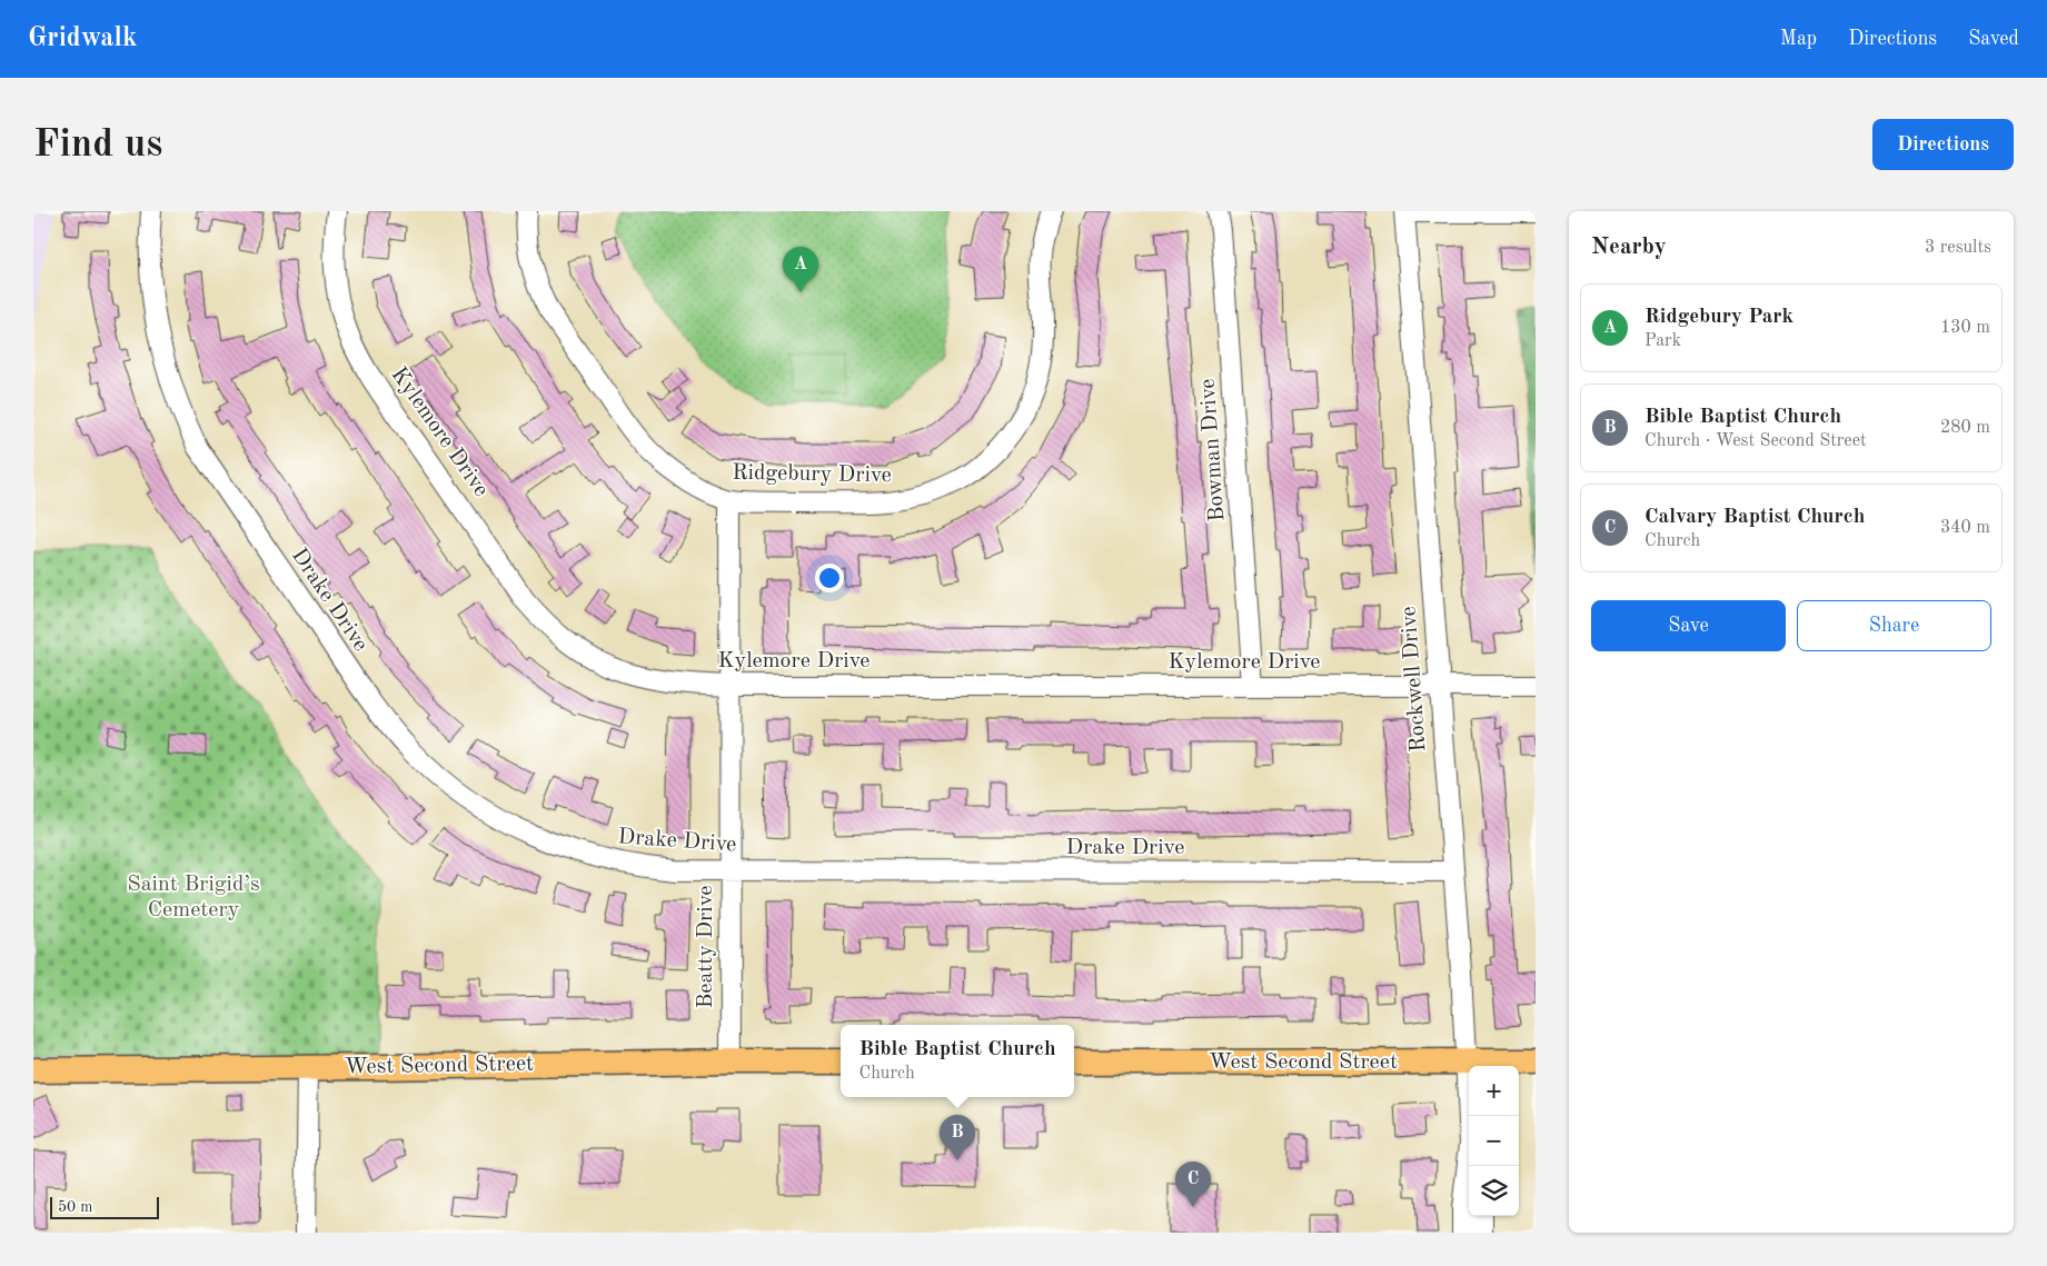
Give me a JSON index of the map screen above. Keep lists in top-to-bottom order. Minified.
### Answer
{"streets":{"main road":["West Second Street"],"street":["Kylemore Drive","Bowman Drive","Ridgebury Drive","Drake Drive","Rockwell Drive","Beatty Drive"]},"crossings":[["Kylemore Drive","Bowman Drive"],["Kylemore Drive","Rockwell Drive"],["Kylemore Drive","Beatty Drive"],["Ridgebury Drive","Beatty Drive"],["Drake Drive","Rockwell Drive"],["Drake Drive","Beatty Drive"],["Rockwell Drive","West Second Street"],["Beatty Drive","West Second Street"]],"parks":["Saint Brigid’s Cemetery"],"scale_bar":"50 m","page":{"header":"Gridwalk","nav":["Map","Directions","Saved"],"buttons":["Directions",["Save","Share"]],"title":"Find us","heading":["Nearby","3 results"],"pins":["A","B","C"],"list":[{"mark":"A","name":"Ridgebury Park","note":"Park","value":"130 m"},{"mark":"B","name":"Bible Baptist Church","note":"Church · West Second Street","value":"280 m"},{"mark":"C","name":"Calvary Baptist Church","note":"Church","value":"340 m"}],"popup":["Bible Baptist Church","Church"],"map_buttons":["+","−"],"scale":"50 m"}}
